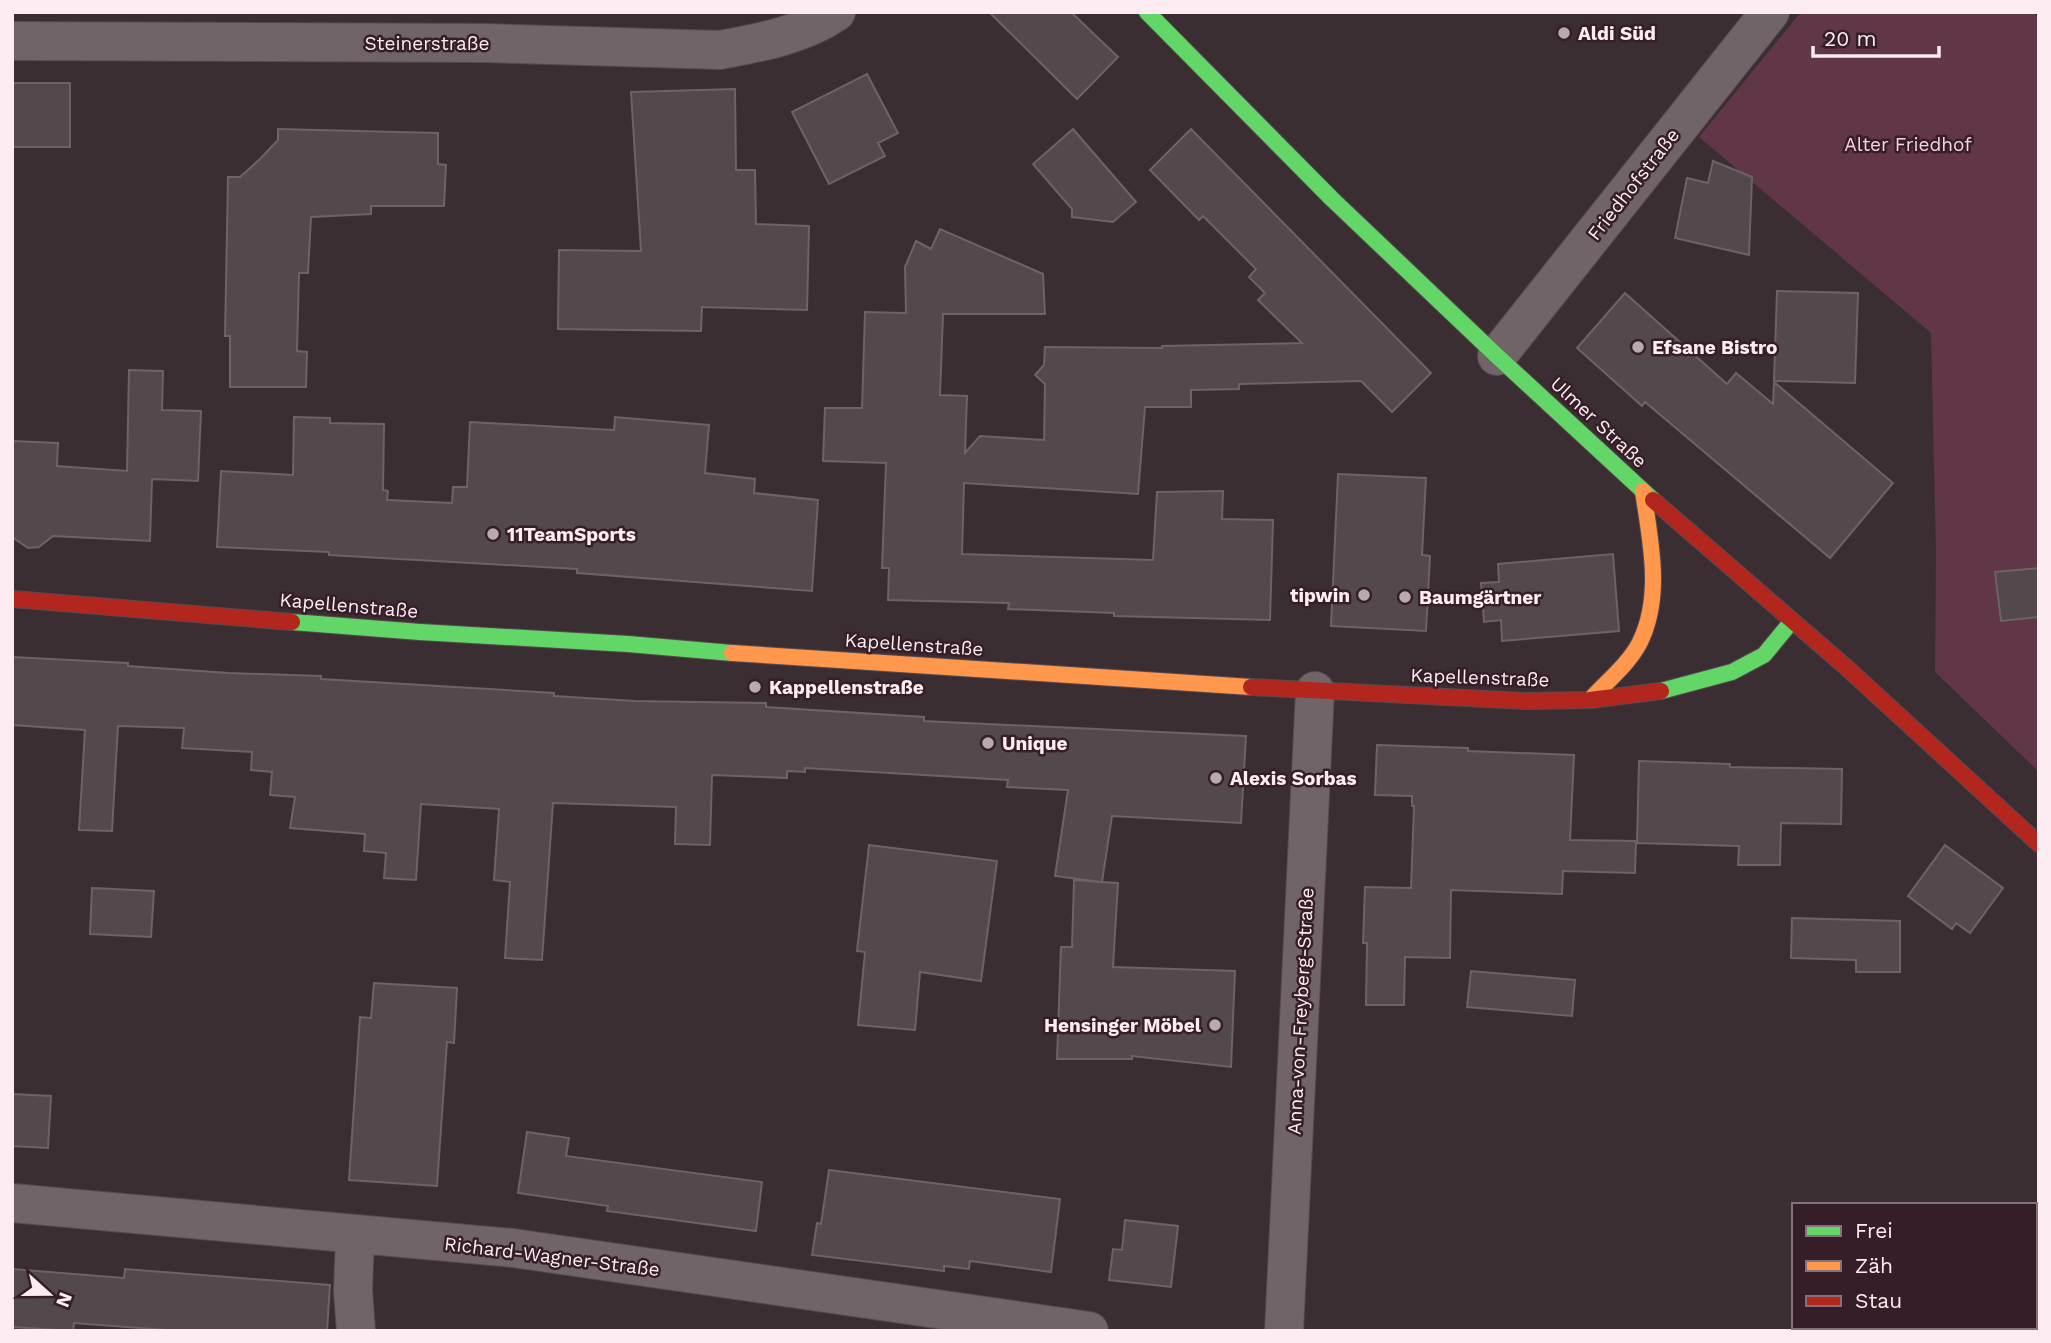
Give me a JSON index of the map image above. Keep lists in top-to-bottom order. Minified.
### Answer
{"streets":{"street":["Steinerstraße","Friedhofstraße","Ulmer Straße","Kapellenstraße","Anna-von-Freyberg-Straße","Richard-Wagner-Straße"]},"crossings":[["Friedhofstraße","Ulmer Straße"],["Ulmer Straße","Kapellenstraße"],["Kapellenstraße","Anna-von-Freyberg-Straße"]],"parks":["Alter Friedhof"],"places":["Aldi Süd","Efsane Bistro","11TeamSports","tipwin","Baumgärtner","Kappellenstraße","Unique","Alexis Sorbas","Hensinger Möbel"],"legend":["Frei","Zäh","Stau"],"scale_bar":"20 m","north":"right"}
